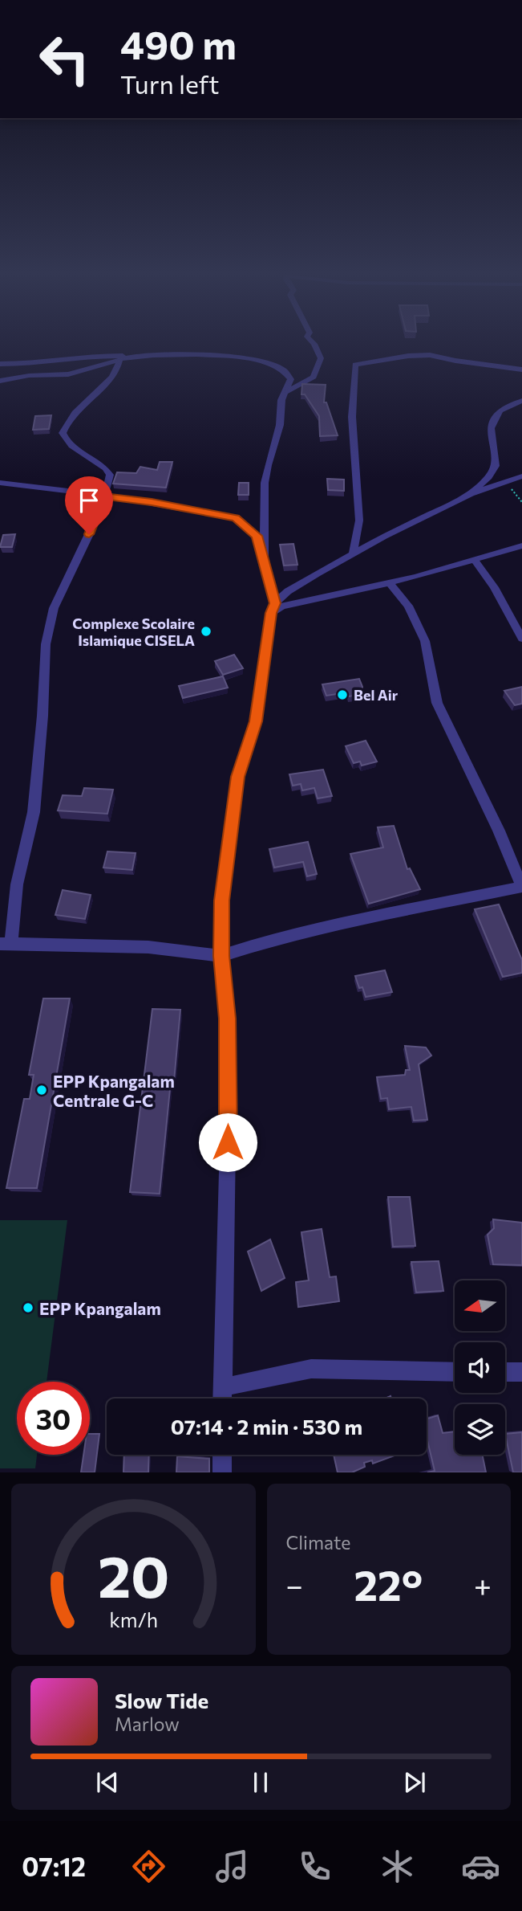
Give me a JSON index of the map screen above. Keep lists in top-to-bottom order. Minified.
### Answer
{"places":["Complexe Scolaire Islamique CISELA","Bel Air","EPP Kpangalam Centrale G-C","EPP Kpangalam"],"north":"left","page":{"turn":["490 m","Turn left"],"limit":"30","trip":"07:14 · 2 min · 530 m","tile":"Climate","heat":["−","22°","+"],"song":["Slow Tide","Marlow"],"tabs":"07:12","gauge":["20","km/h"]}}
